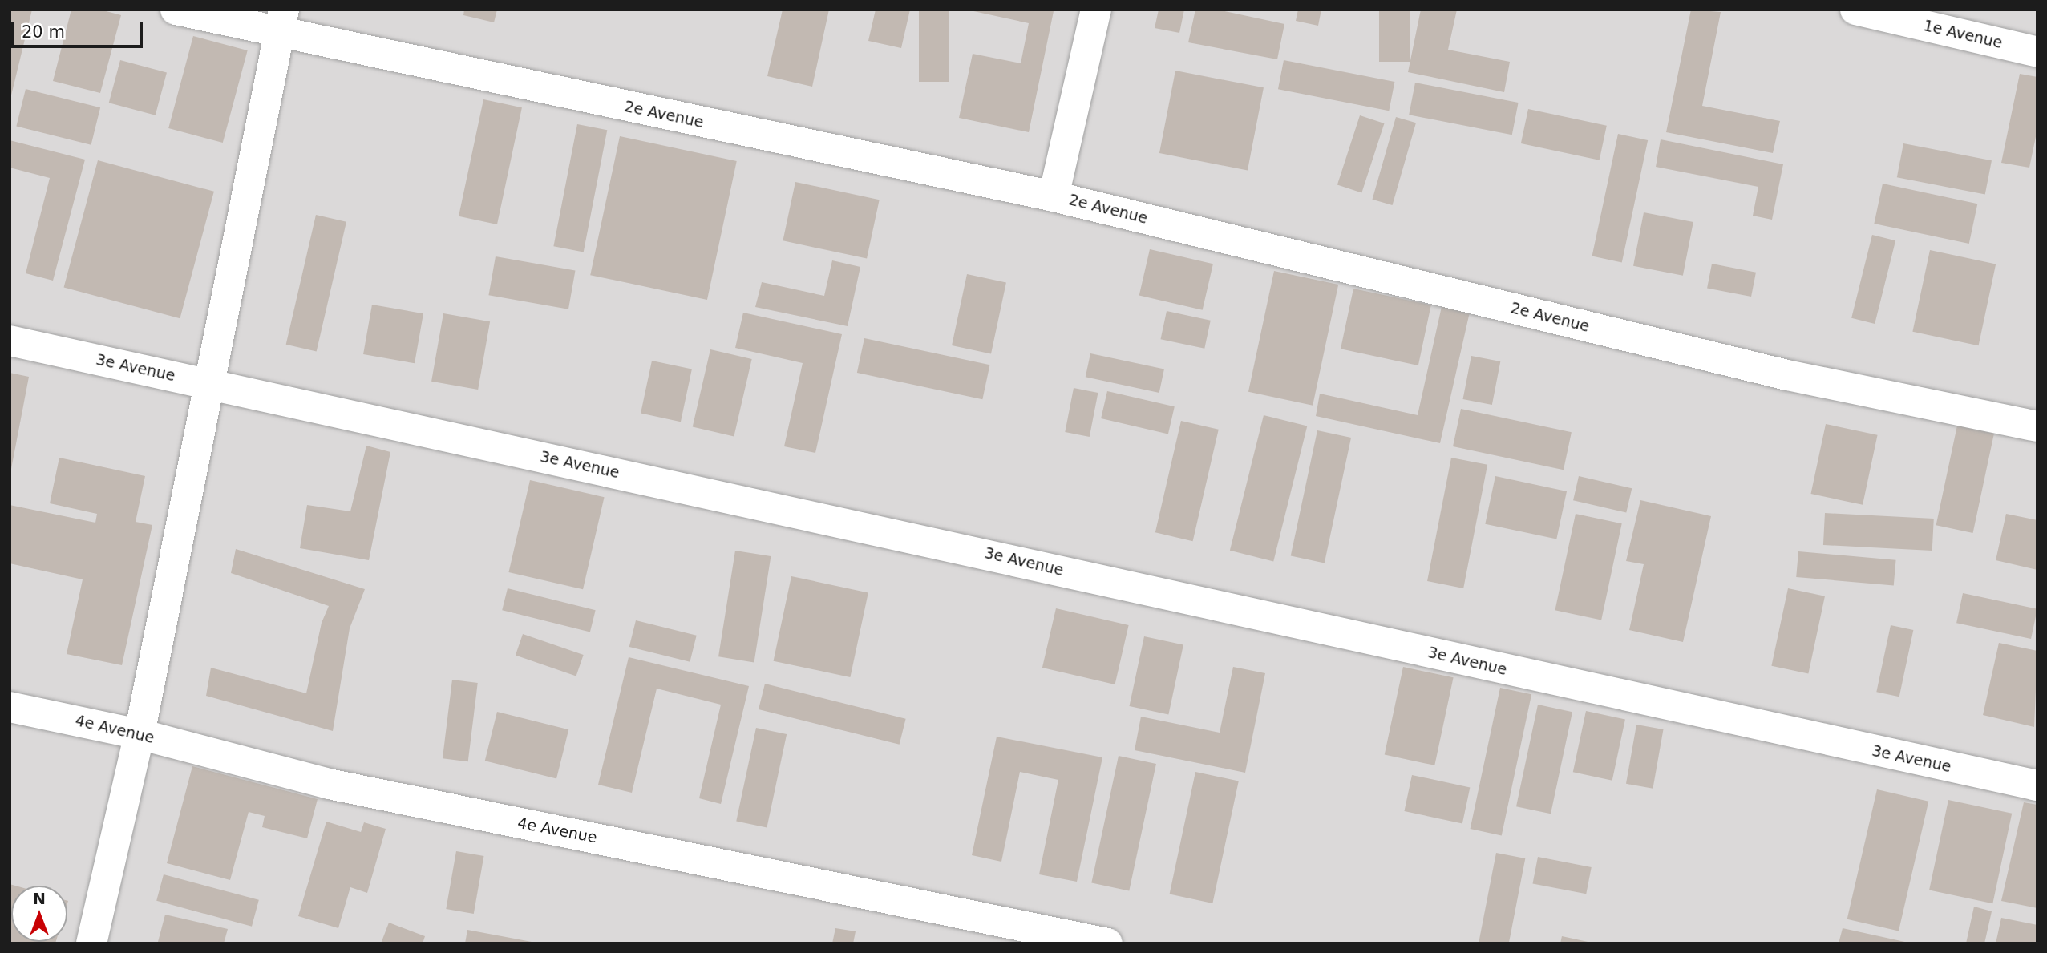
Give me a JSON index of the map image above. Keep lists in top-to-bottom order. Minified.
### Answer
{"streets":{"street":["1e Avenue","2e Avenue","3e Avenue","4e Avenue"]},"scale_bar":"20 m","north":"top"}
